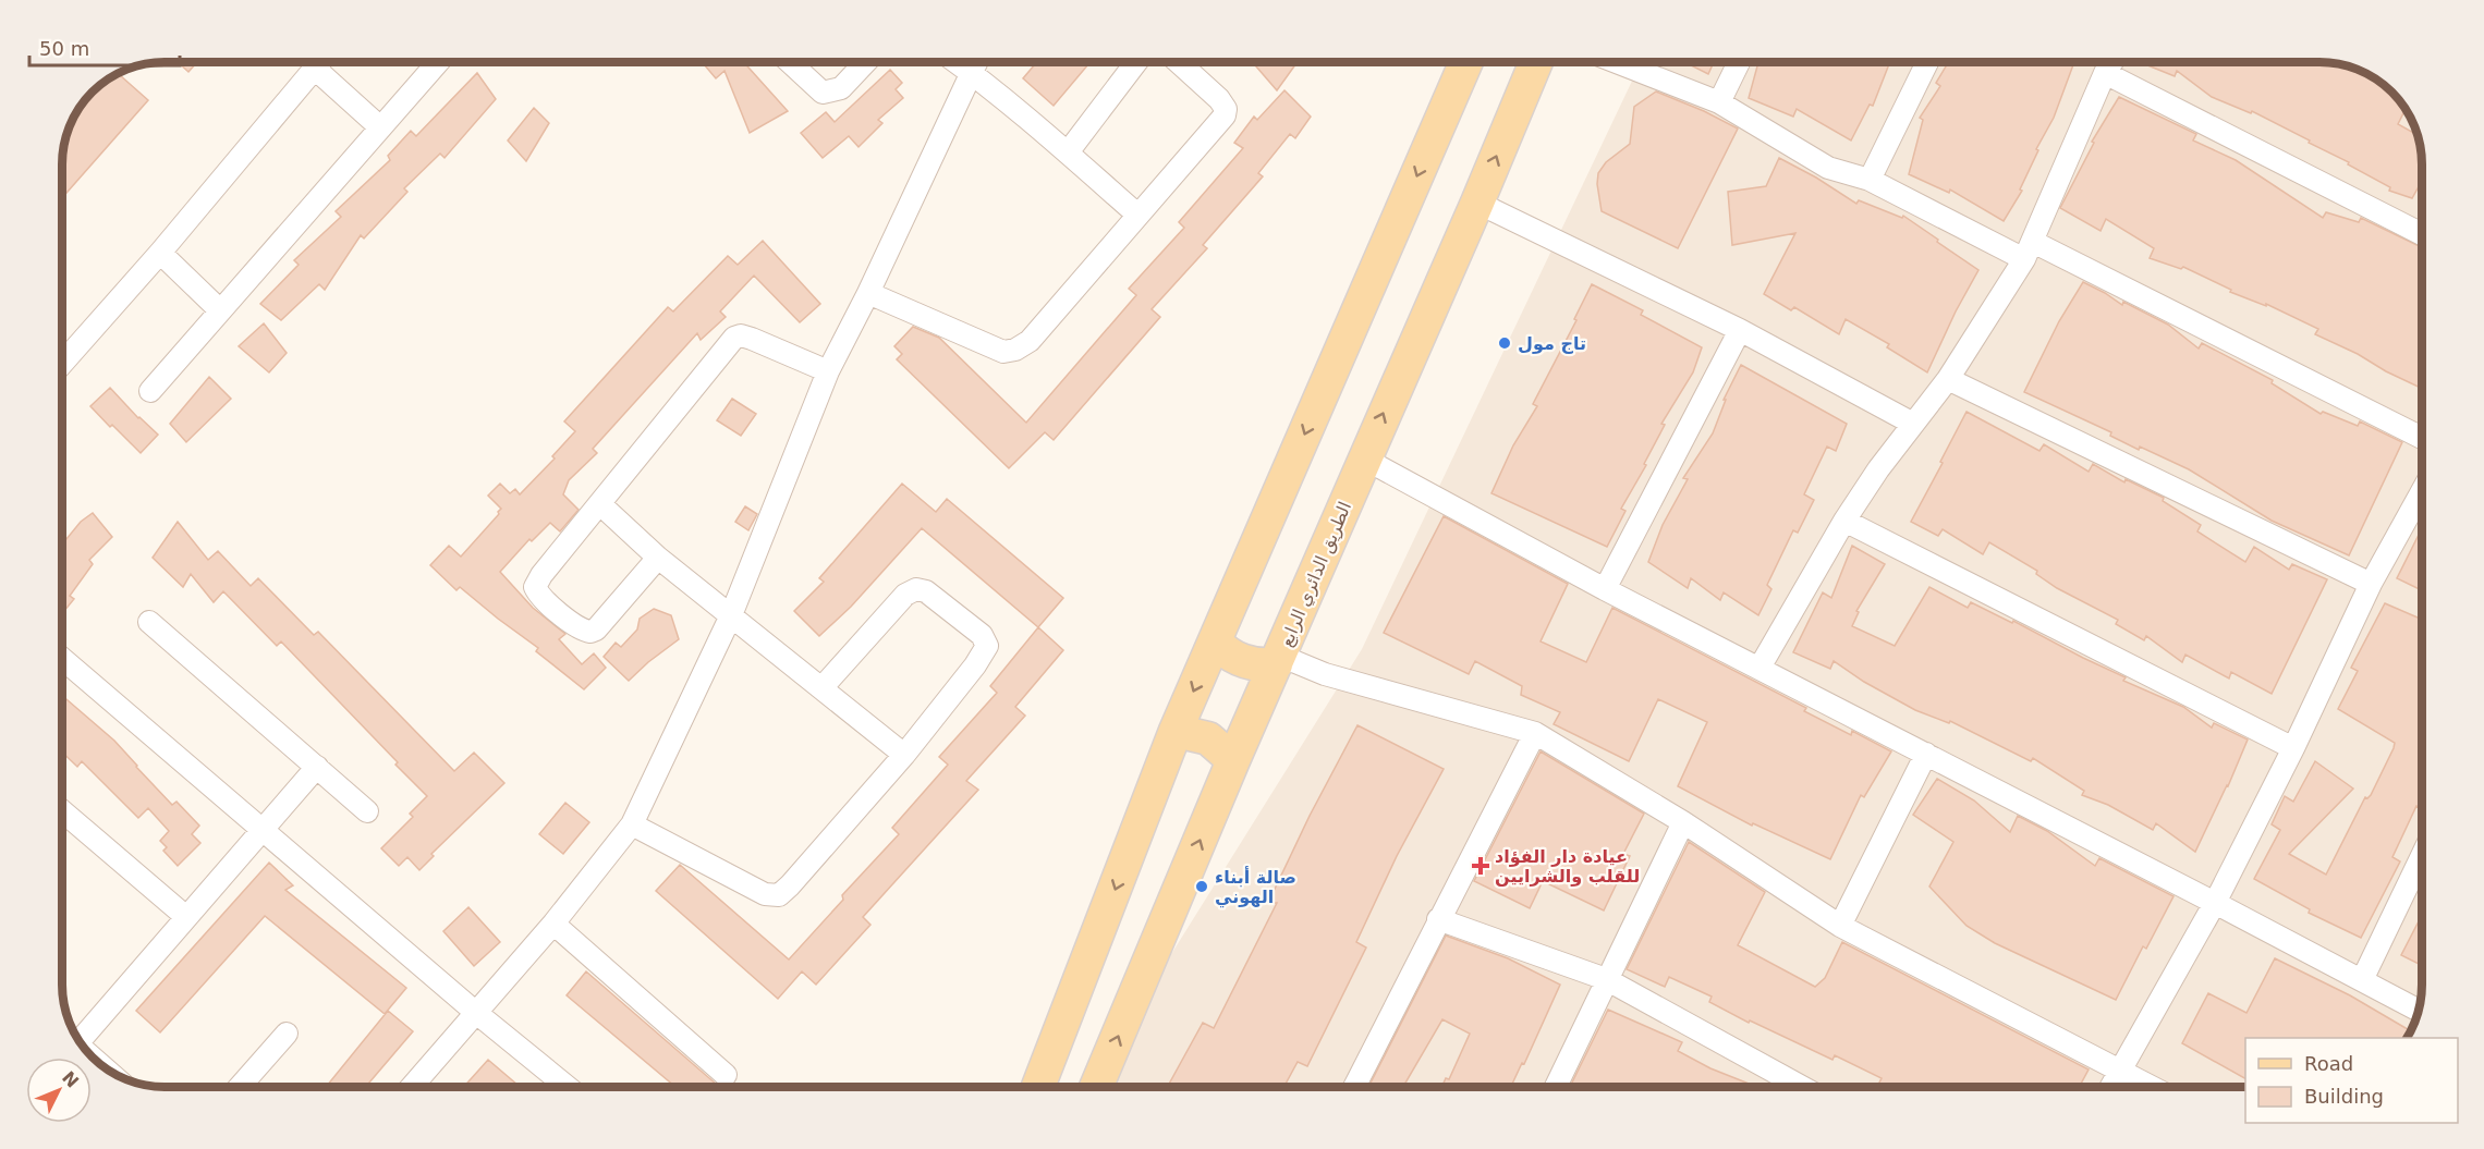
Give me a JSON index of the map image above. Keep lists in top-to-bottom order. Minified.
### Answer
{"streets":{"main road":["الطريق الدائري الرابع"]},"places":{"other":["تاج مول","صالة أبناء الهوني"],"health":["عيادة دار الفؤاد للقلب والشرايين"]},"legend":["Road","Building"],"scale_bar":"50 m","north":"top right"}
